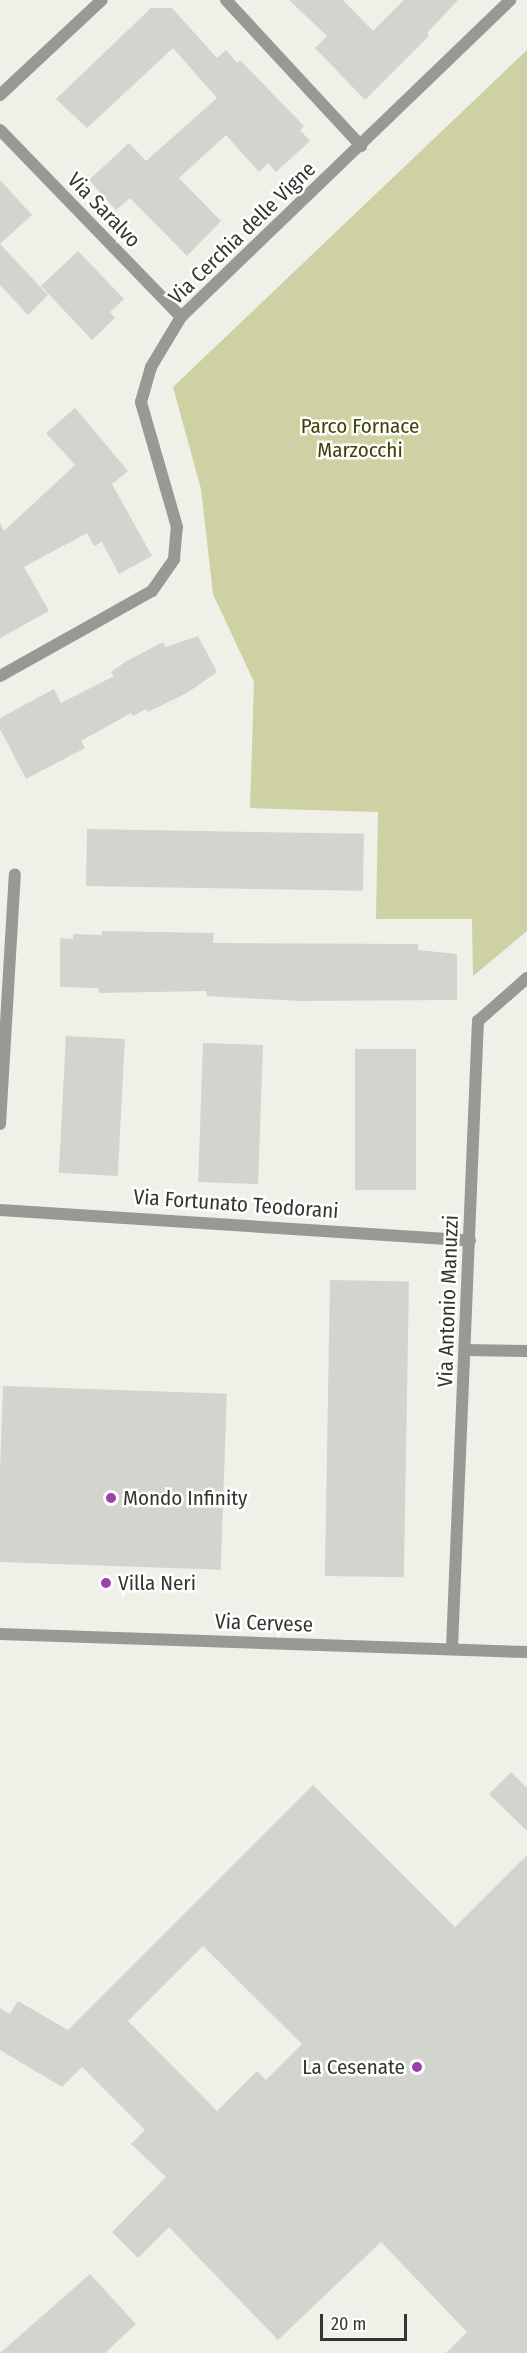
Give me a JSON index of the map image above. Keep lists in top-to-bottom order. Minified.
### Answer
{"streets":{"street":["Via Saralvo","Via Cerchia delle Vigne","Via Fortunato Teodorani","Via Antonio Manuzzi","Via Cervese"]},"crossings":[["Via Saralvo","Via Cerchia delle Vigne"],["Via Fortunato Teodorani","Via Antonio Manuzzi"],["Via Antonio Manuzzi","Via Cervese"]],"parks":["Parco Fornace Marzocchi"],"places":["Mondo Infinity","Villa Neri","La Cesenate"],"scale_bar":"20 m"}
